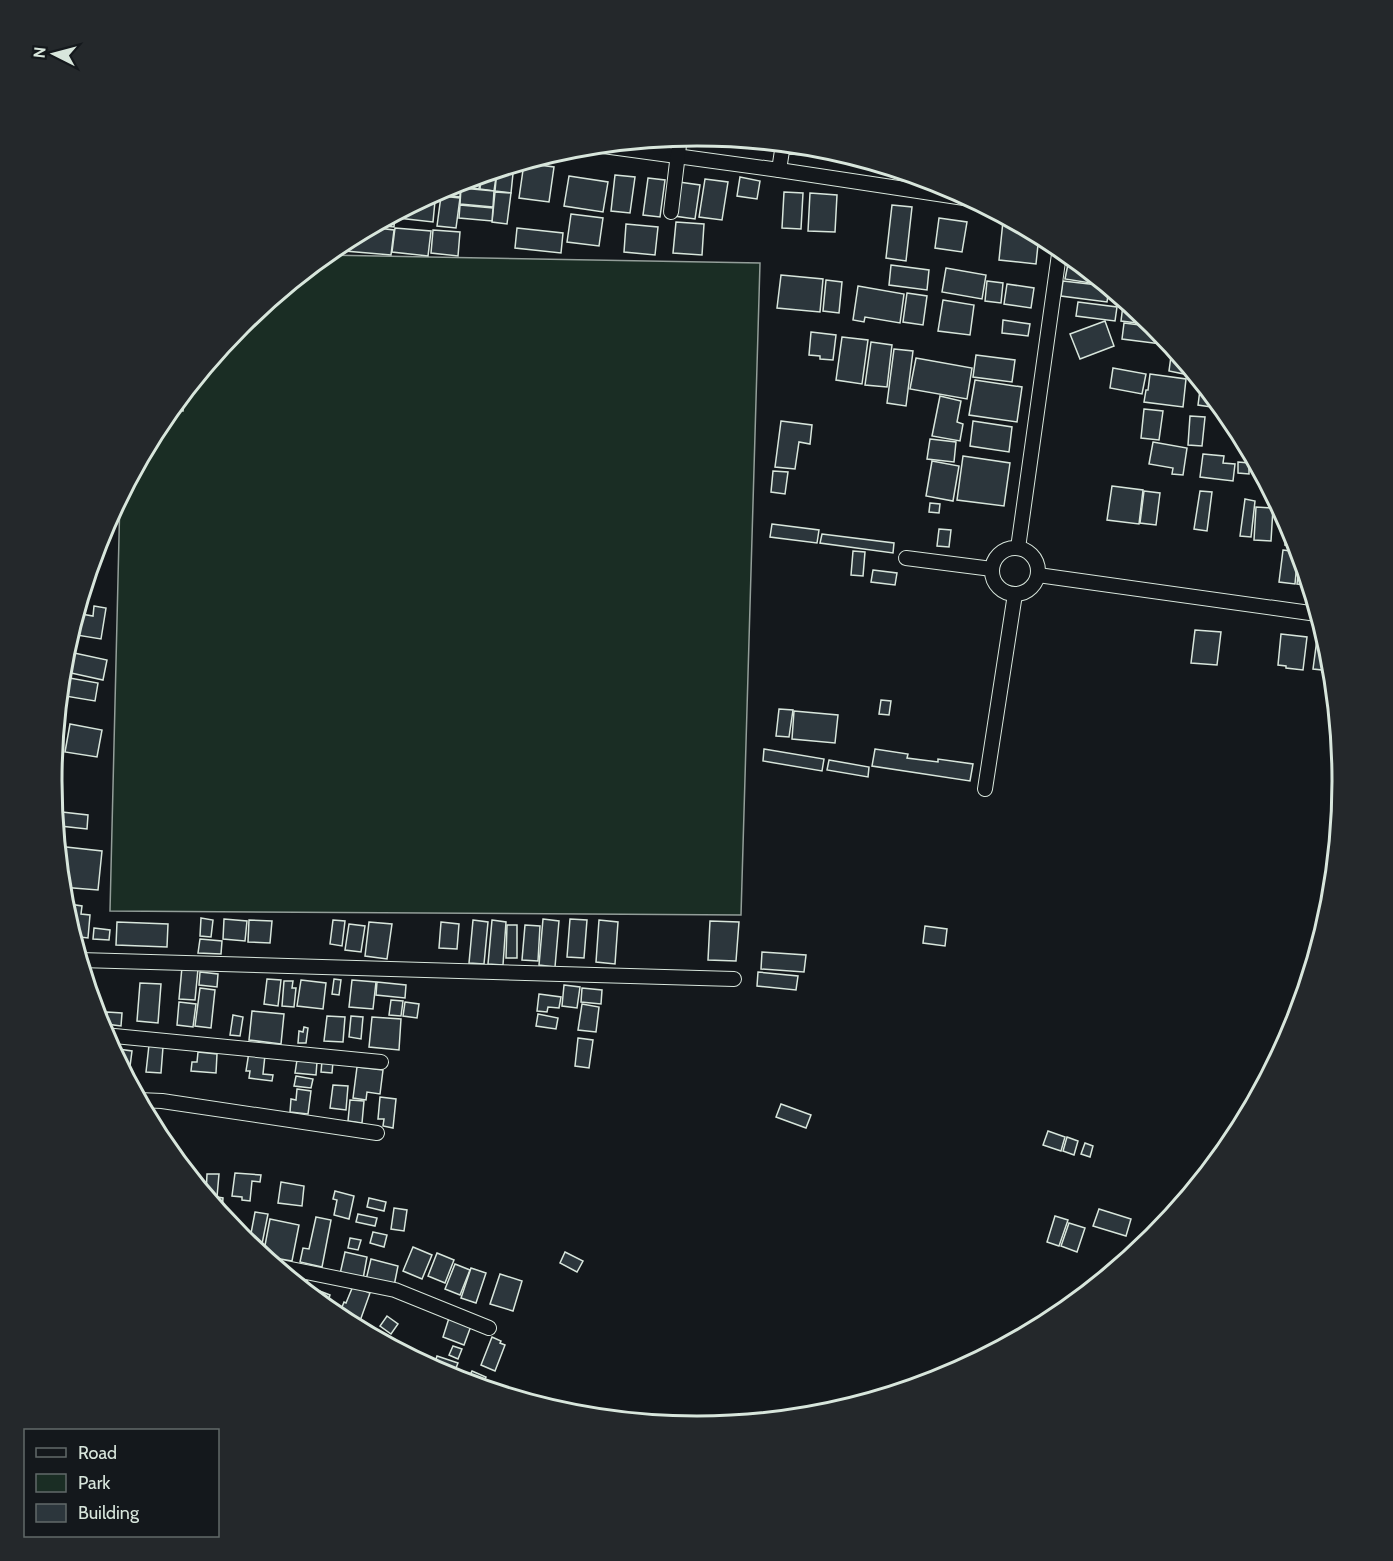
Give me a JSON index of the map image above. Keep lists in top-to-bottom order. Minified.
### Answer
{"legend":["Road","Park","Building"],"north":"left"}
